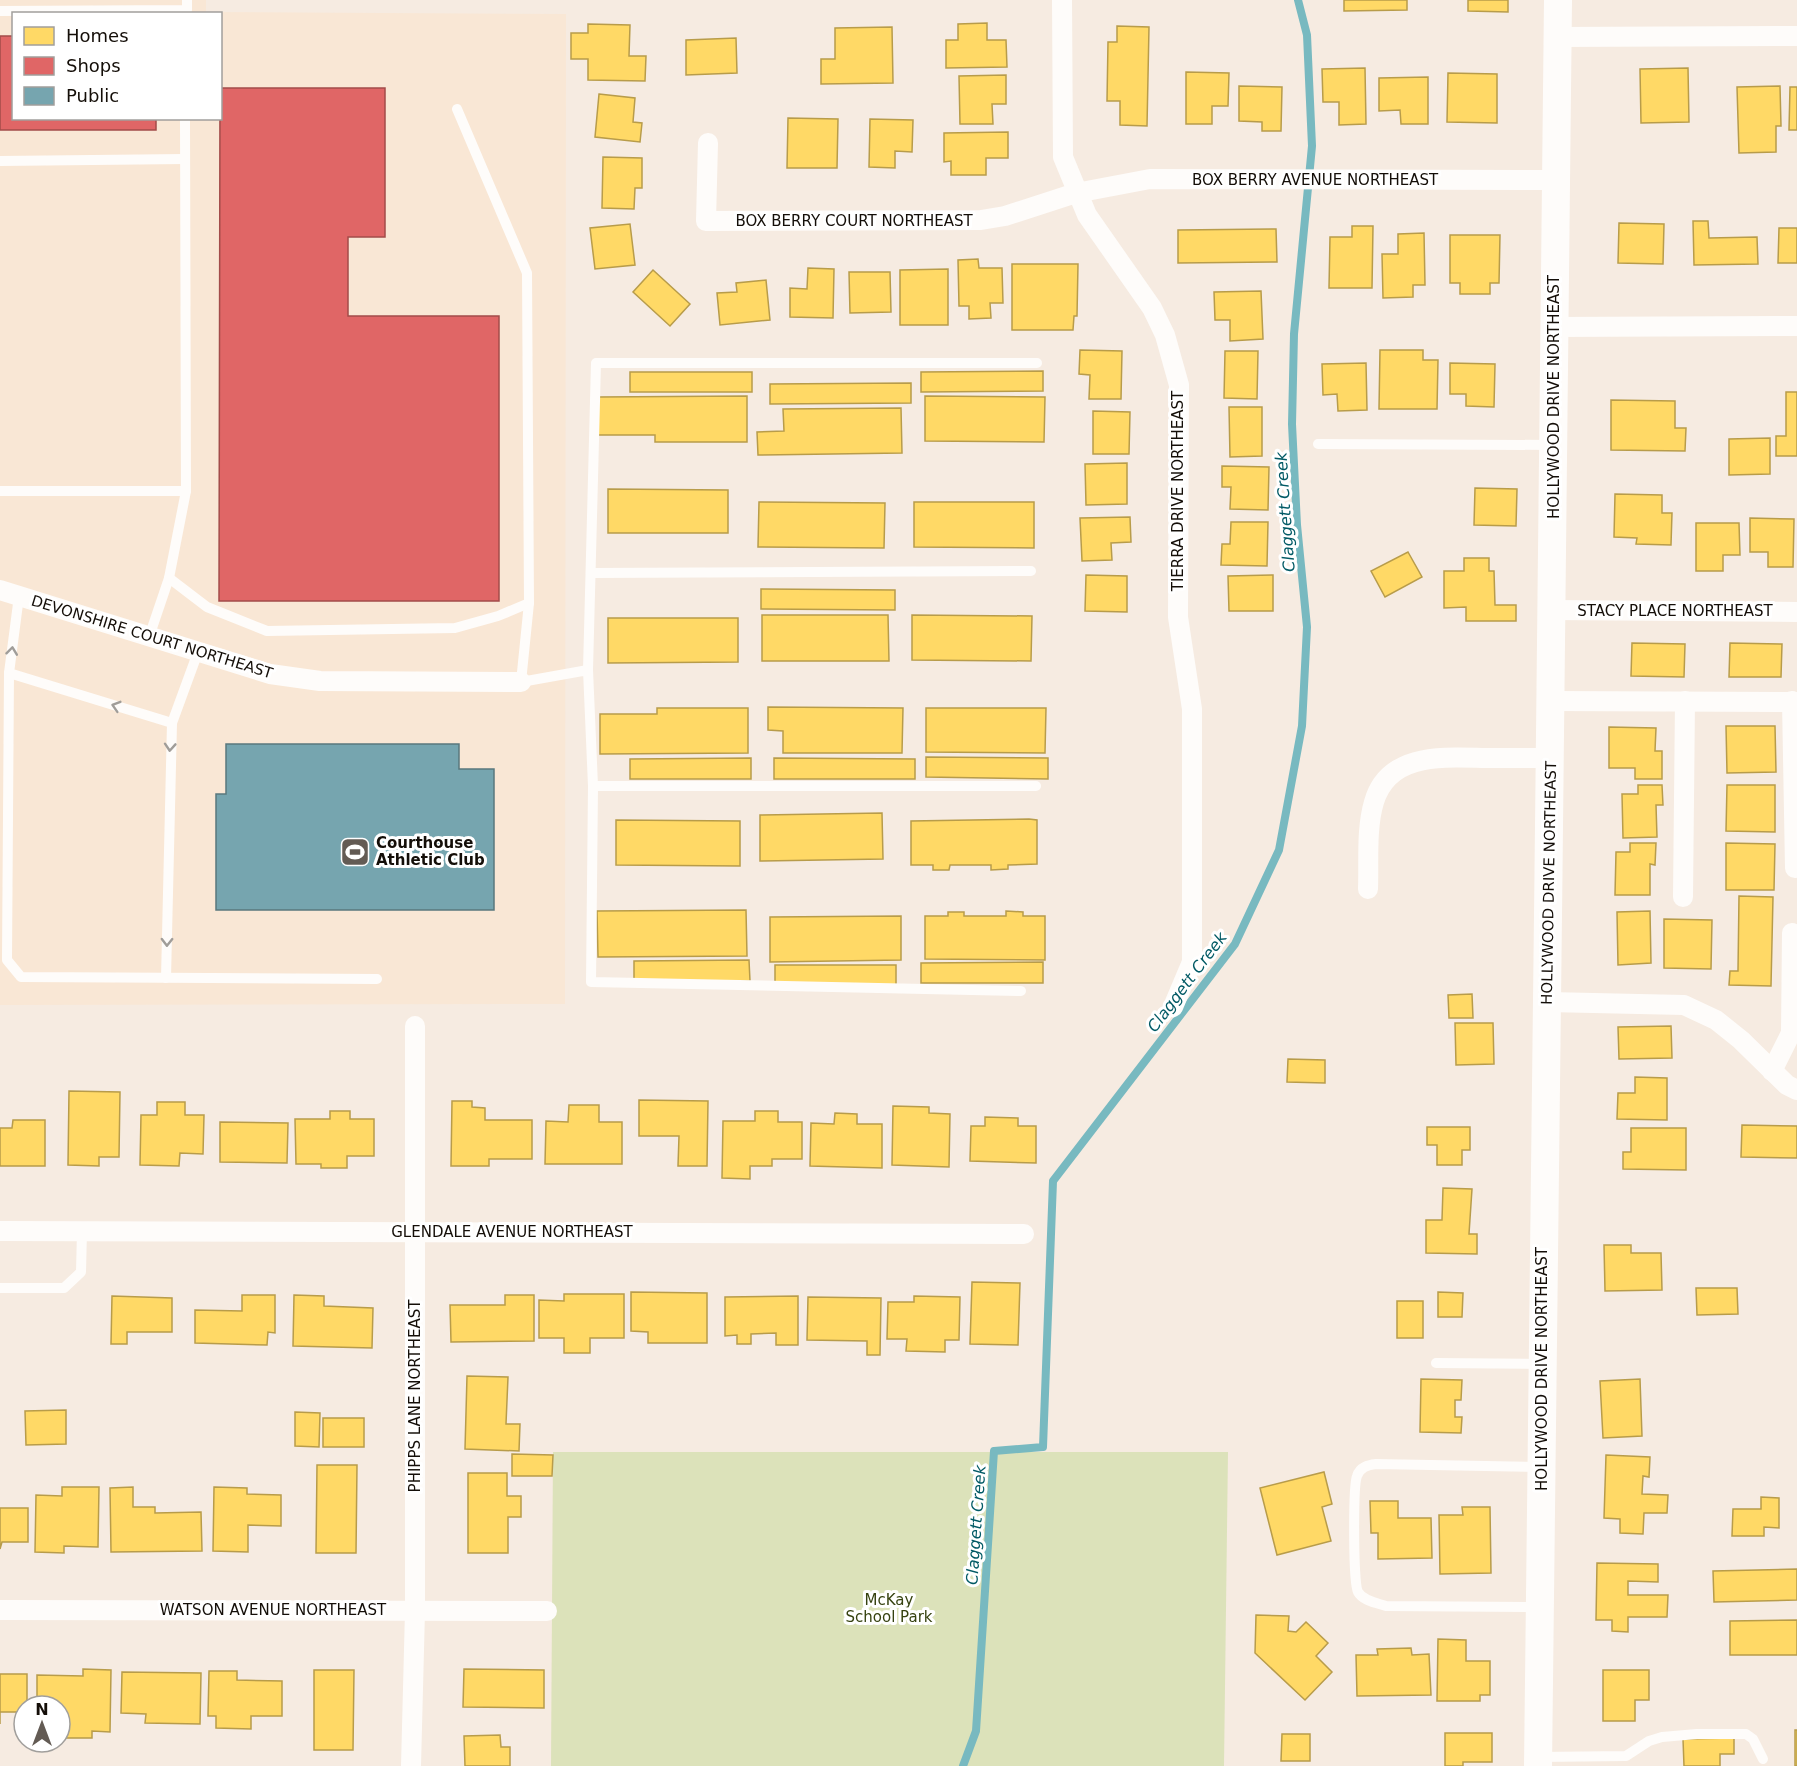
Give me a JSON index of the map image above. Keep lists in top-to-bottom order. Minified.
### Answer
{"streets":{"street":["BOX BERRY AVENUE NORTHEAST","BOX BERRY COURT NORTHEAST","HOLLYWOOD DRIVE NORTHEAST","TIERRA DRIVE NORTHEAST","STACY PLACE NORTHEAST","DEVONSHIRE COURT NORTHEAST","GLENDALE AVENUE NORTHEAST","PHIPPS LANE NORTHEAST","WATSON AVENUE NORTHEAST"]},"crossings":[["BOX BERRY AVENUE NORTHEAST","BOX BERRY COURT NORTHEAST"],["BOX BERRY AVENUE NORTHEAST","HOLLYWOOD DRIVE NORTHEAST"],["BOX BERRY AVENUE NORTHEAST","TIERRA DRIVE NORTHEAST"],["BOX BERRY COURT NORTHEAST","TIERRA DRIVE NORTHEAST"],["HOLLYWOOD DRIVE NORTHEAST","STACY PLACE NORTHEAST"],["GLENDALE AVENUE NORTHEAST","PHIPPS LANE NORTHEAST"],["PHIPPS LANE NORTHEAST","WATSON AVENUE NORTHEAST"]],"water":["Claggett Creek"],"parks":["McKay School Park"],"places":{"sports":["Courthouse Athletic Club"]},"legend":["Homes","Shops","Public"],"north":"top"}
